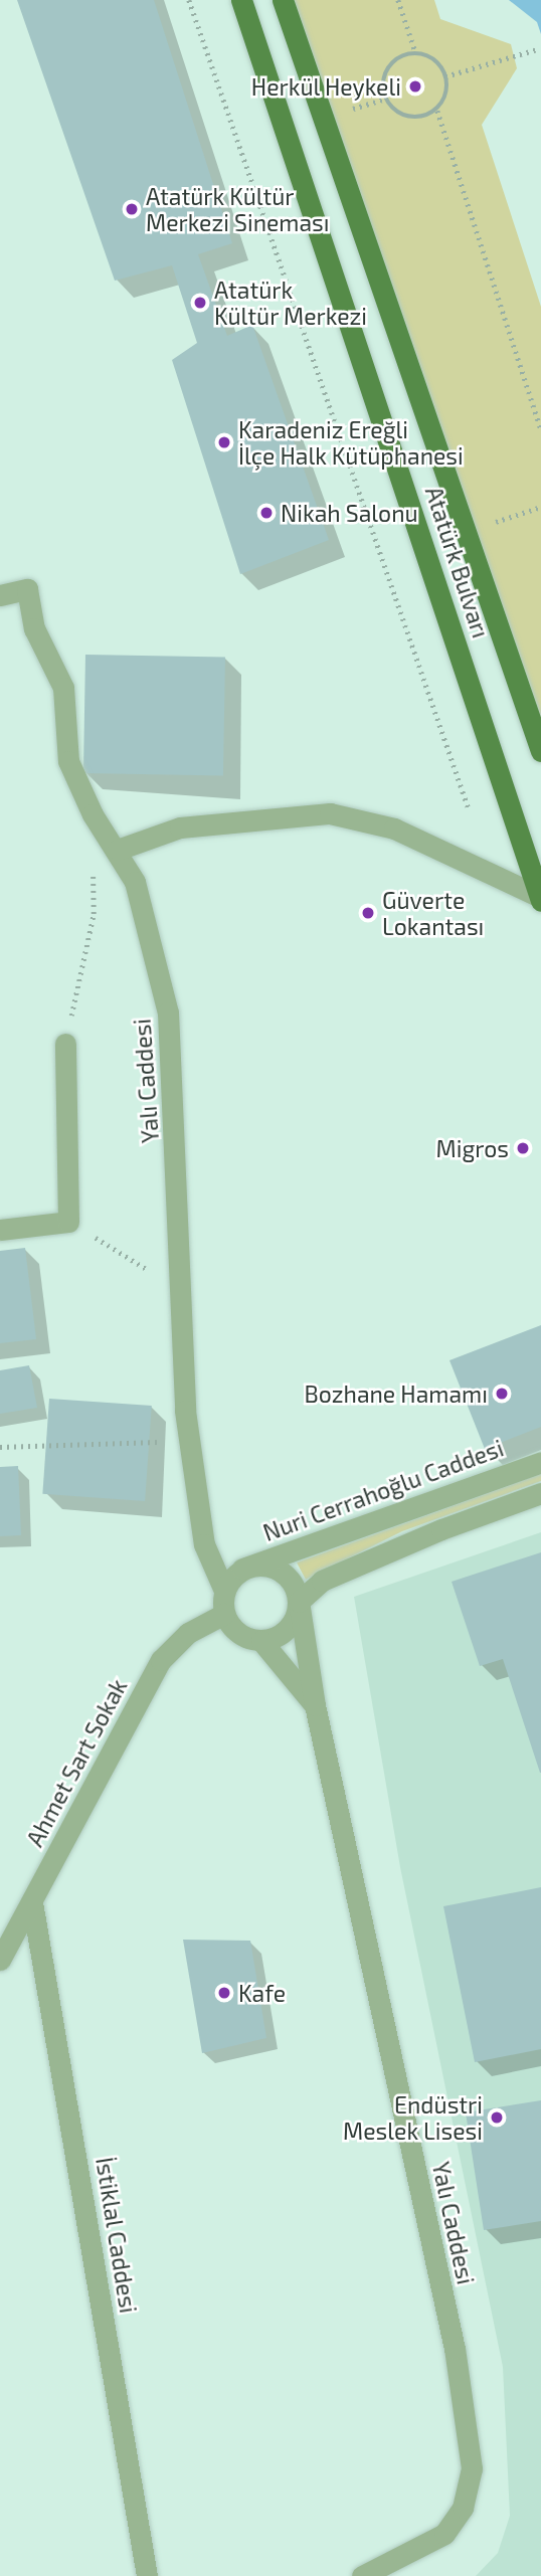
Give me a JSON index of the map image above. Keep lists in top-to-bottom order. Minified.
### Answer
{"streets":{"main road":["Atatürk Bulvarı"],"street":["Yalı Caddesi","Nuri Cerrahoğlu Caddesi","Ahmet Sart Sokak","İstiklal Caddesi"]},"crossings":[["Yalı Caddesi","Nuri Cerrahoğlu Caddesi"],["Yalı Caddesi","Ahmet Sart Sokak"],["Nuri Cerrahoğlu Caddesi","Ahmet Sart Sokak"],["Ahmet Sart Sokak","İstiklal Caddesi"]],"places":["Herkül Heykeli","Atatürk Kültür Merkezi Sineması","Atatürk Kültür Merkezi","Karadeniz Ereğli İlçe Halk Kütüphanesi","Nikah Salonu","Güverte Lokantası","Migros","Bozhane Hamamı","Kafe","Endüstri Meslek Lisesi"]}
